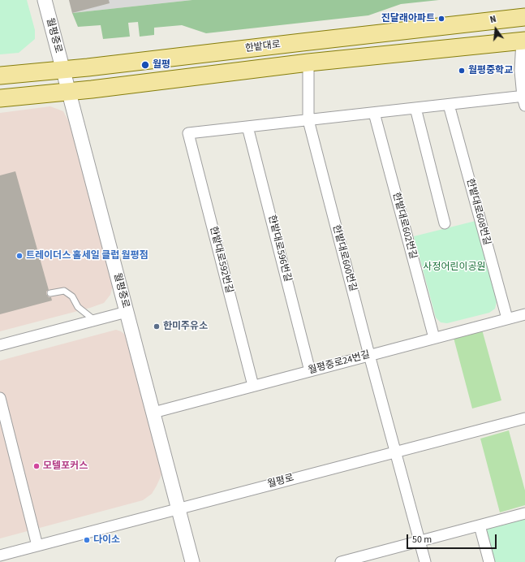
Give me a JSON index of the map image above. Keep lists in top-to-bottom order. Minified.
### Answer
{"streets":{"main road":["한밭대로"],"street":["월평중로","한밭대로608번길","한밭대로602번길","한밭대로596번길","한밭대로600번길","한밭대로592번길","월평중로24번길","월평로"]},"crossings":[["월평중로","한밭대로"],["월평중로","월평중로24번길"],["월평중로","월평로"],["한밭대로608번길","월평중로24번길"],["한밭대로602번길","월평중로24번길"],["한밭대로596번길","한밭대로592번길"],["한밭대로596번길","월평중로24번길"],["한밭대로600번길","월평중로24번길"],["한밭대로600번길","월평로"],["한밭대로592번길","월평중로24번길"]],"parks":["사정어린이공원"],"places":["진달래아파트","월평","월평중학교","트레이더스 홀세일 클럽 월평점","한미주유소","모텔포커스","다이소"],"scale_bar":"50 m","north":"top"}
